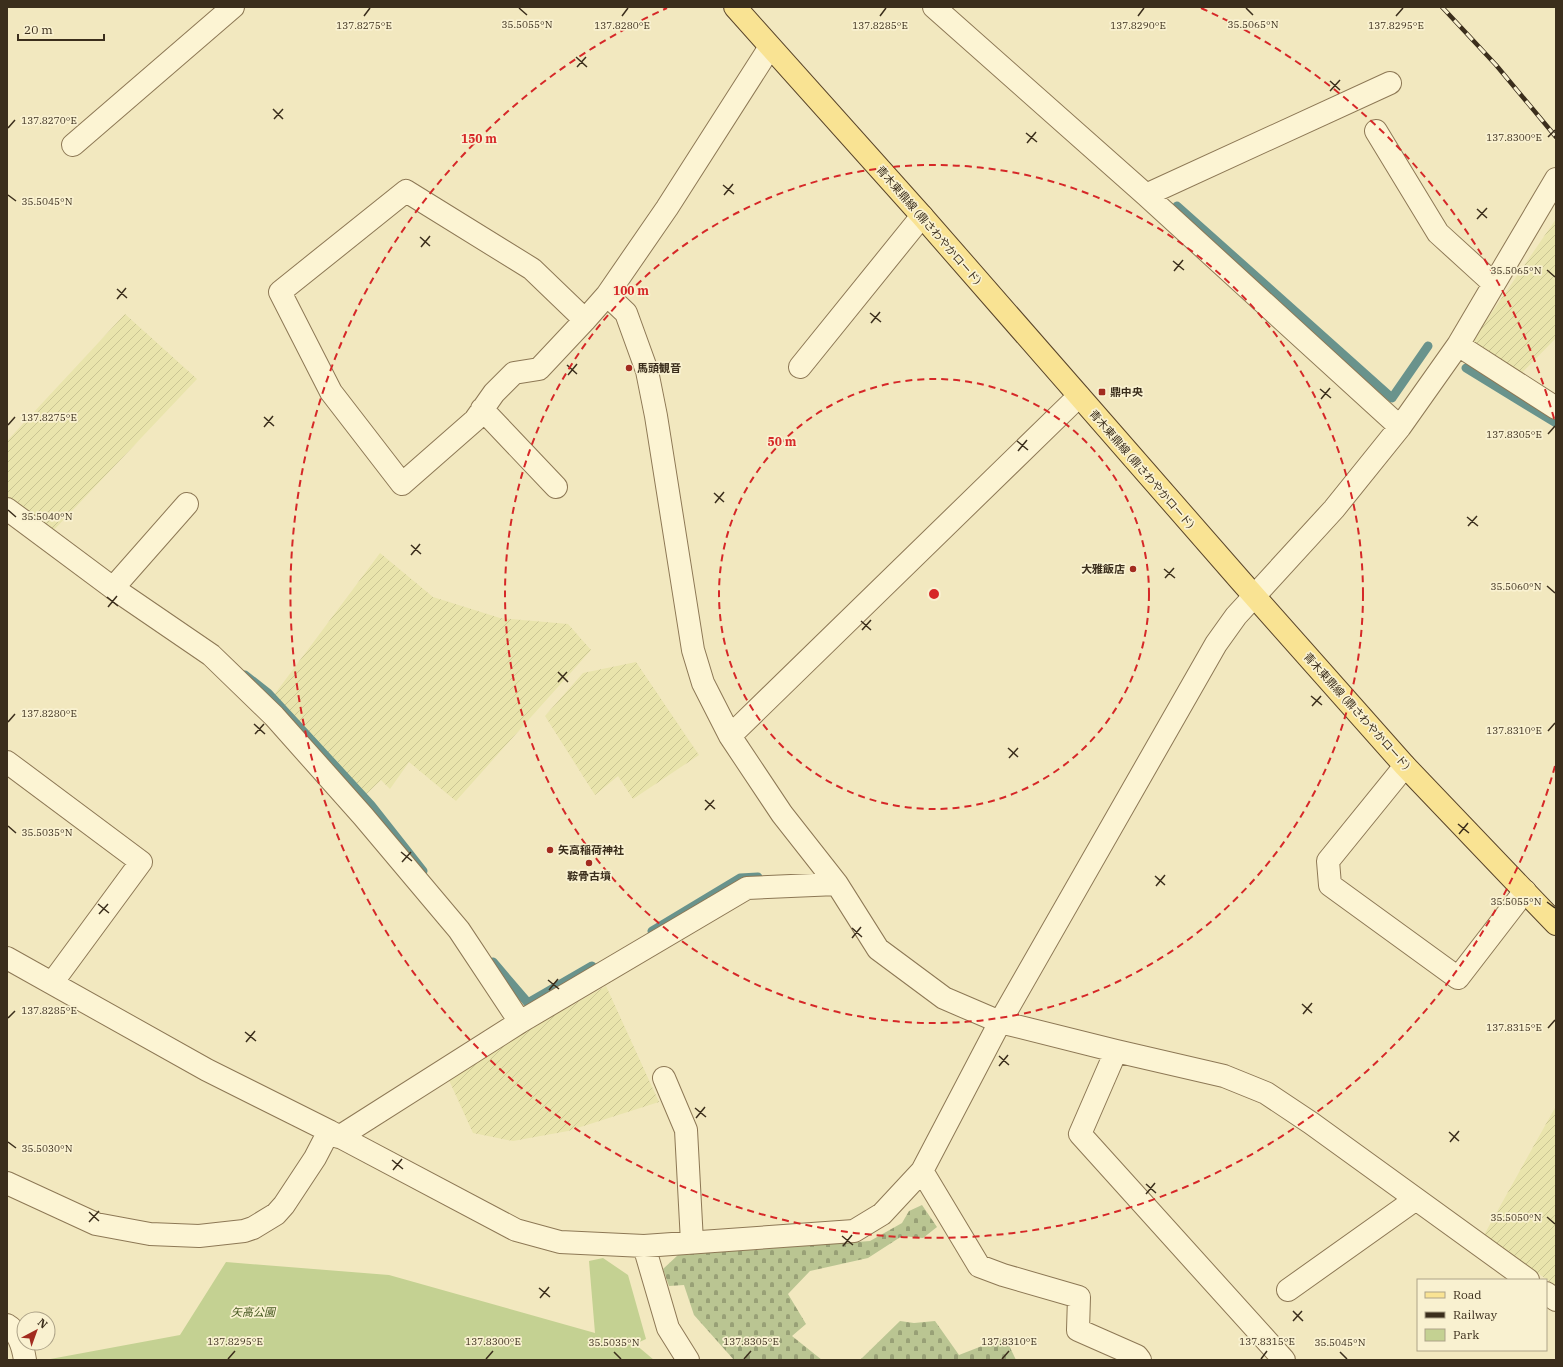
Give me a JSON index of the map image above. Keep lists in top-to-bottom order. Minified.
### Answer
{"streets":{"main road":["青木東鼎線 (鼎さわやかロード)"]},"parks":["矢高公園"],"places":{"other":["馬頭観音","大雅飯店","矢高稲荷神社","鞍骨古墳"],"transit":["鼎中央"]},"legend":["Road","Railway","Park"],"scale_bar":"20 m","north":"top right","coordinates":["35.5055°N","35.5065°N","137.8280°E","137.8285°E","137.8295°E","137.8275°E","137.8290°E","137.8270°E","137.8300°E","35.5045°N","137.8305°E","35.5040°N","35.5060°N","137.8310°E","35.5035°N","137.8315°E","35.5030°N","35.5050°N"],"rings":["150 m","100 m","50 m"]}
